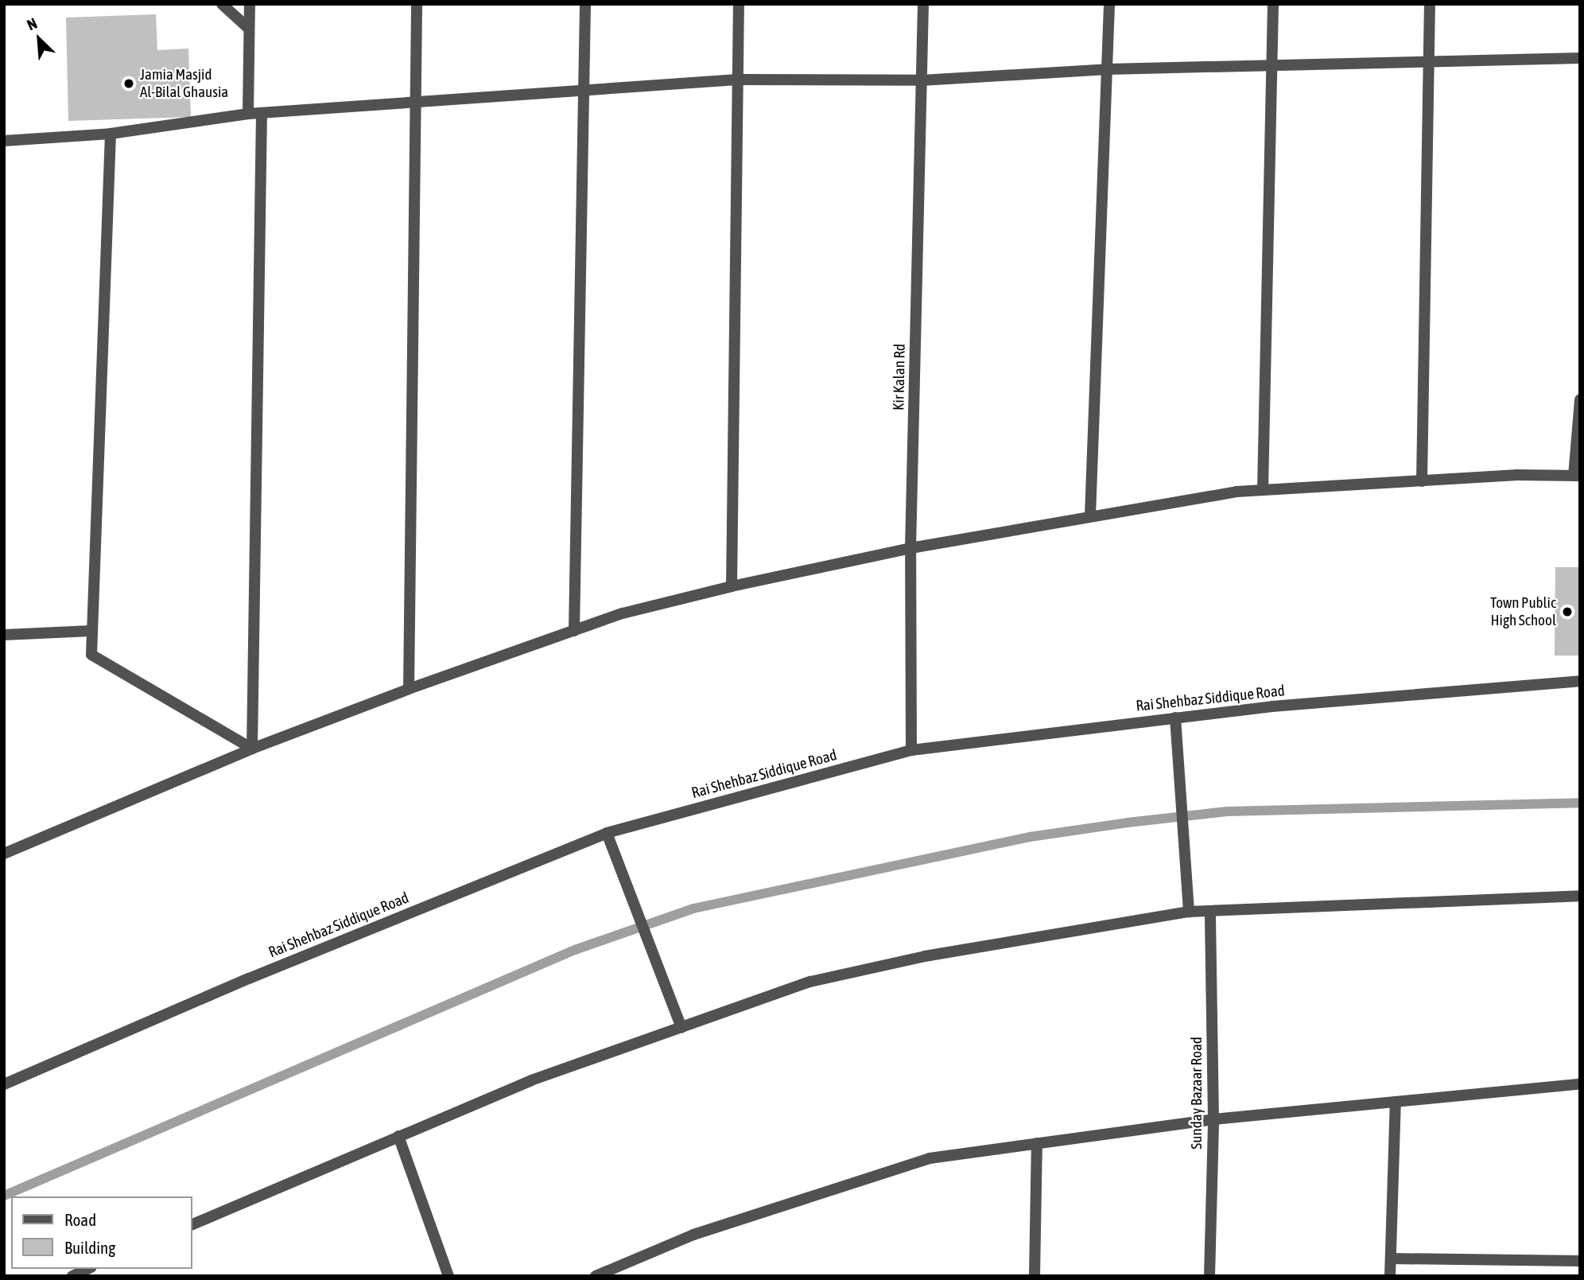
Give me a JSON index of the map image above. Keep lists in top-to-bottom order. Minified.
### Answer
{"streets":{"street":["Kir Kalan Rd","Rai Shehbaz Siddique Road","Sunday Bazaar Road"]},"crossings":[["Kir Kalan Rd","Rai Shehbaz Siddique Road"]],"places":["Jamia Masjid Al-Bilal Ghausia","Town Public High School"],"legend":["Road","Building"],"north":"top left"}
